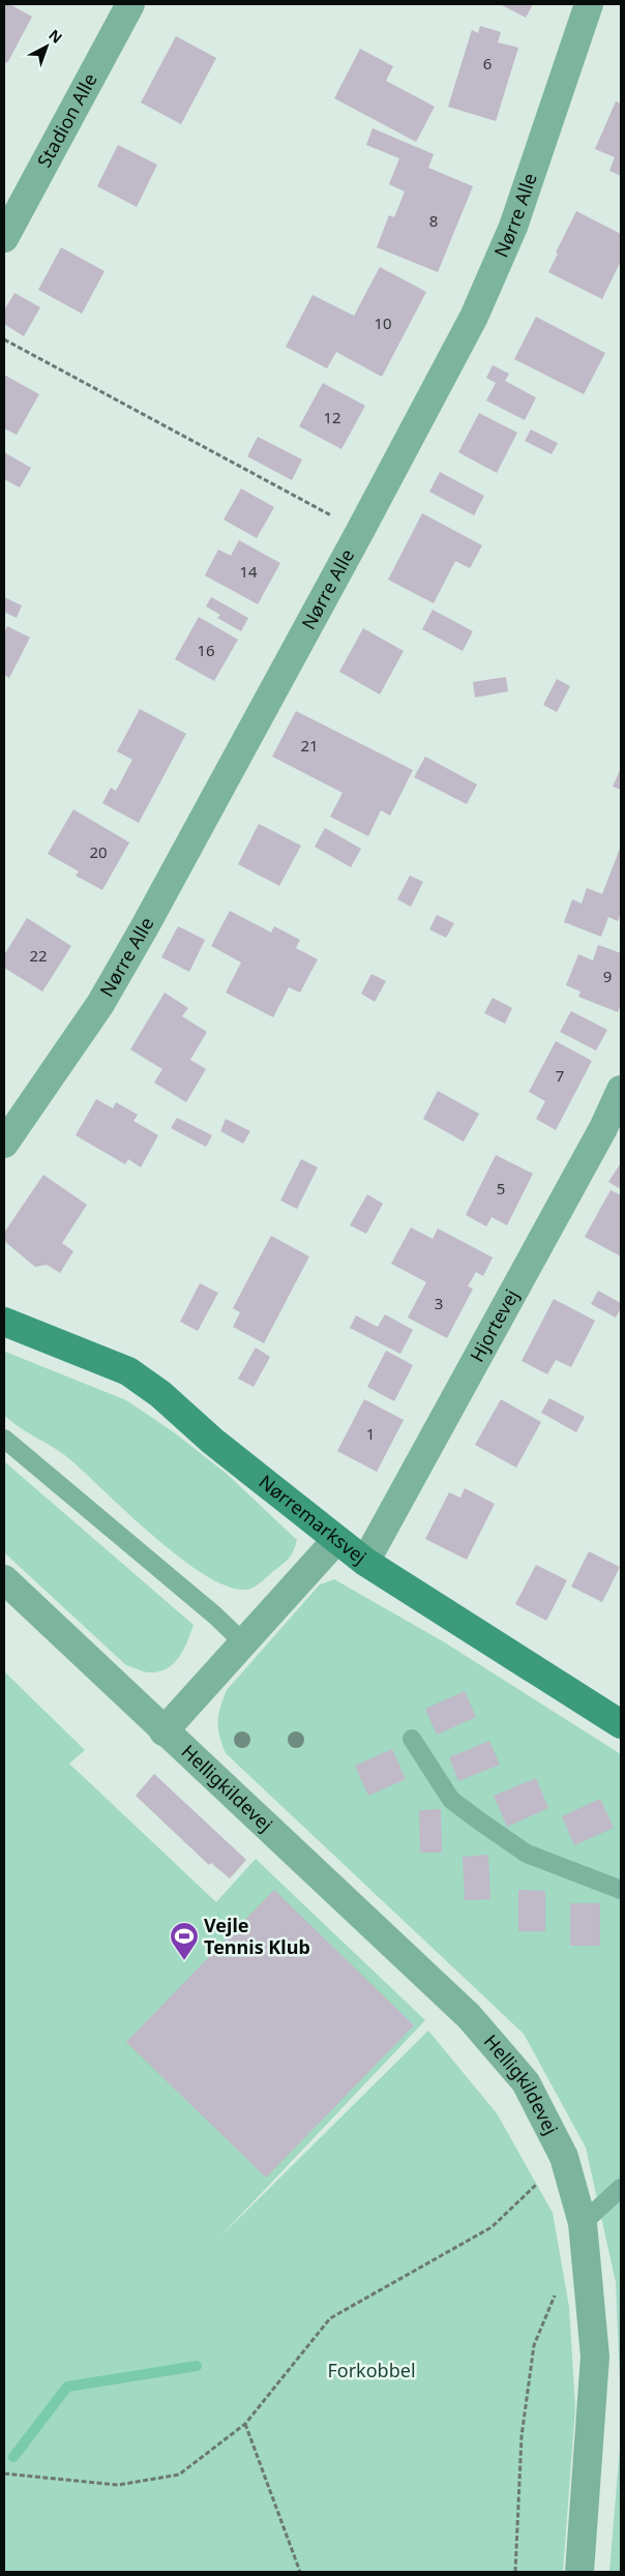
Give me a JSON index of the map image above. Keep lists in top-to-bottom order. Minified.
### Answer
{"streets":{"street":["Stadion Alle","Nørre Alle","Hjortevej","Nørremarksvej","Helligkildevej"]},"crossings":[["Hjortevej","Nørremarksvej"],["Nørremarksvej","Helligkildevej"]],"parks":["Forkobbel"],"places":{"sports":["Vejle Tennis Klub"]},"house_numbers":["6","8","10","12","14","16","21","20","22","9","7","5","3","1"],"north":"top right"}
